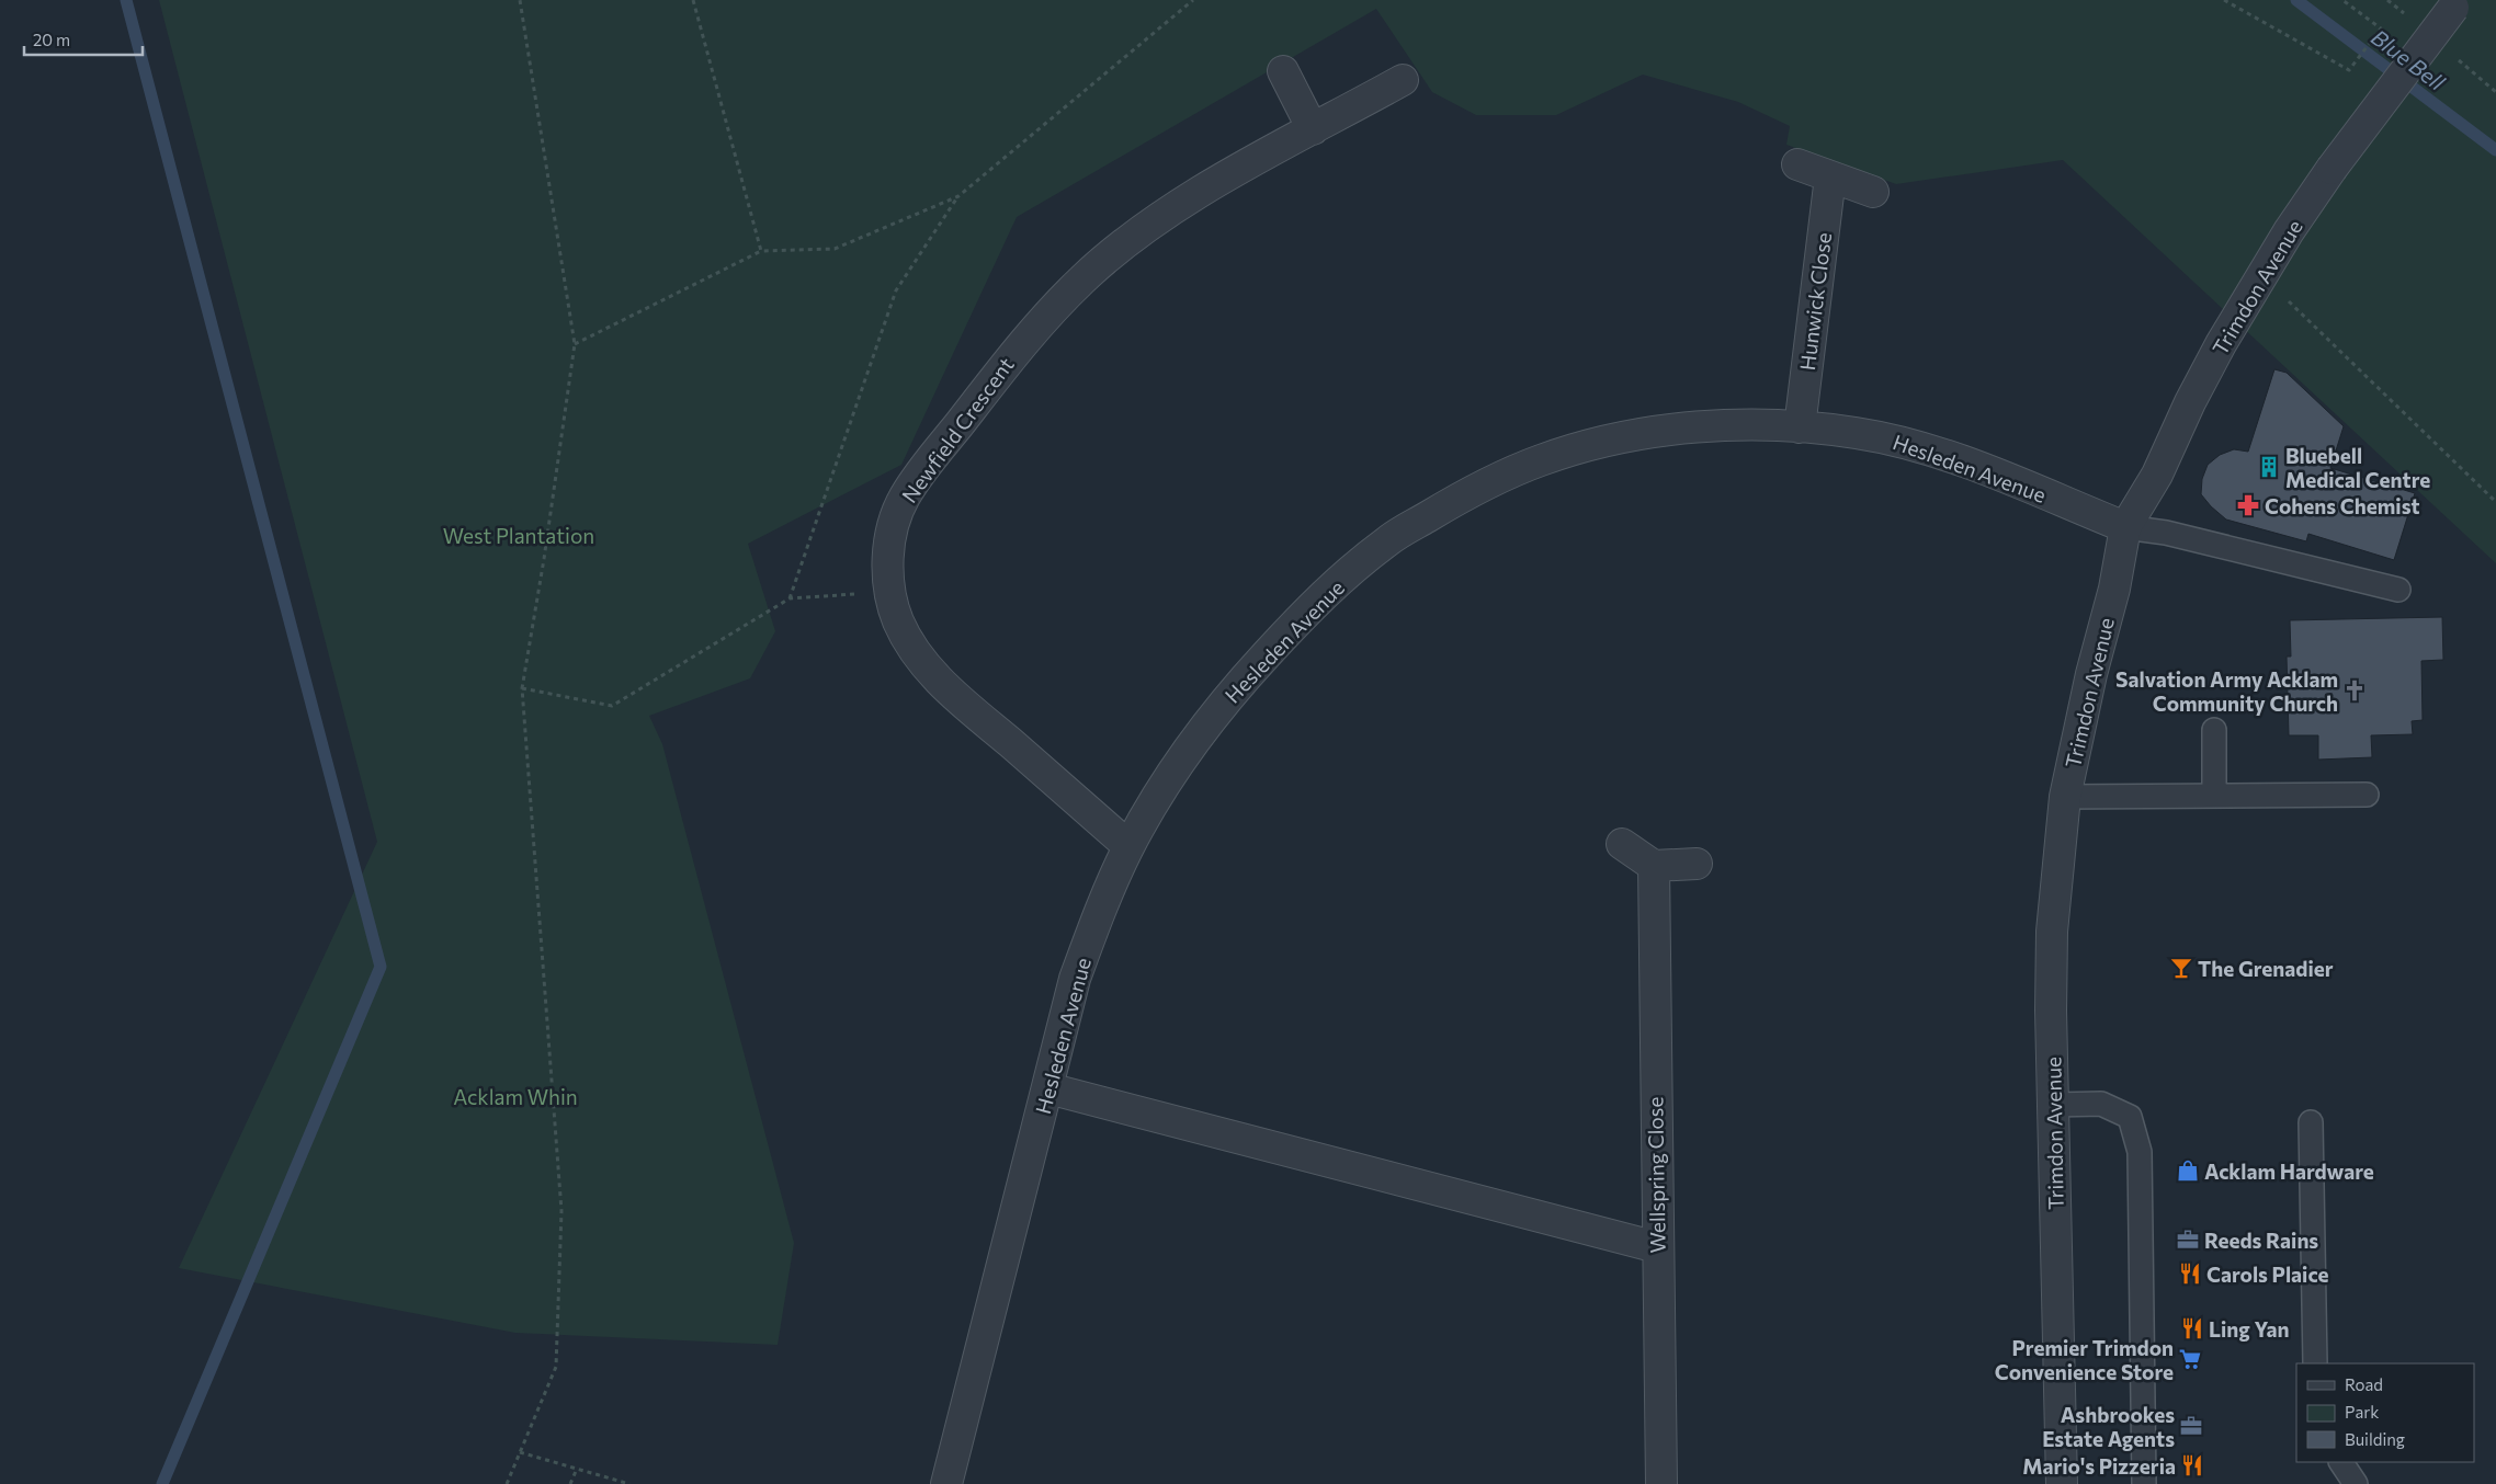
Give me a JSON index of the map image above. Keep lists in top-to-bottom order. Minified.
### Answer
{"streets":{"street":["Trimdon Avenue","Hunwick Close","Newfield Crescent","Hesleden Avenue","Wellspring Close"]},"crossings":[["Trimdon Avenue","Hesleden Avenue"],["Hunwick Close","Hesleden Avenue"],["Newfield Crescent","Hesleden Avenue"]],"water":["Blue Bell"],"parks":["West Plantation","Acklam Whin"],"places":{"building":["Bluebell Medical Centre"],"pharmacy":["Cohens Chemist"],"church":["Salvation Army Acklam Community Church"],"bar":["The Grenadier"],"shop":["Acklam Hardware"],"office":["Reeds Rains","Ashbrookes Estate Agents"],"restaurant":["Carols Plaice","Ling Yan","Mario's Pizzeria"],"supermarket":["Premier Trimdon Convenience Store"]},"legend":["Road","Park","Building"],"scale_bar":"20 m"}
